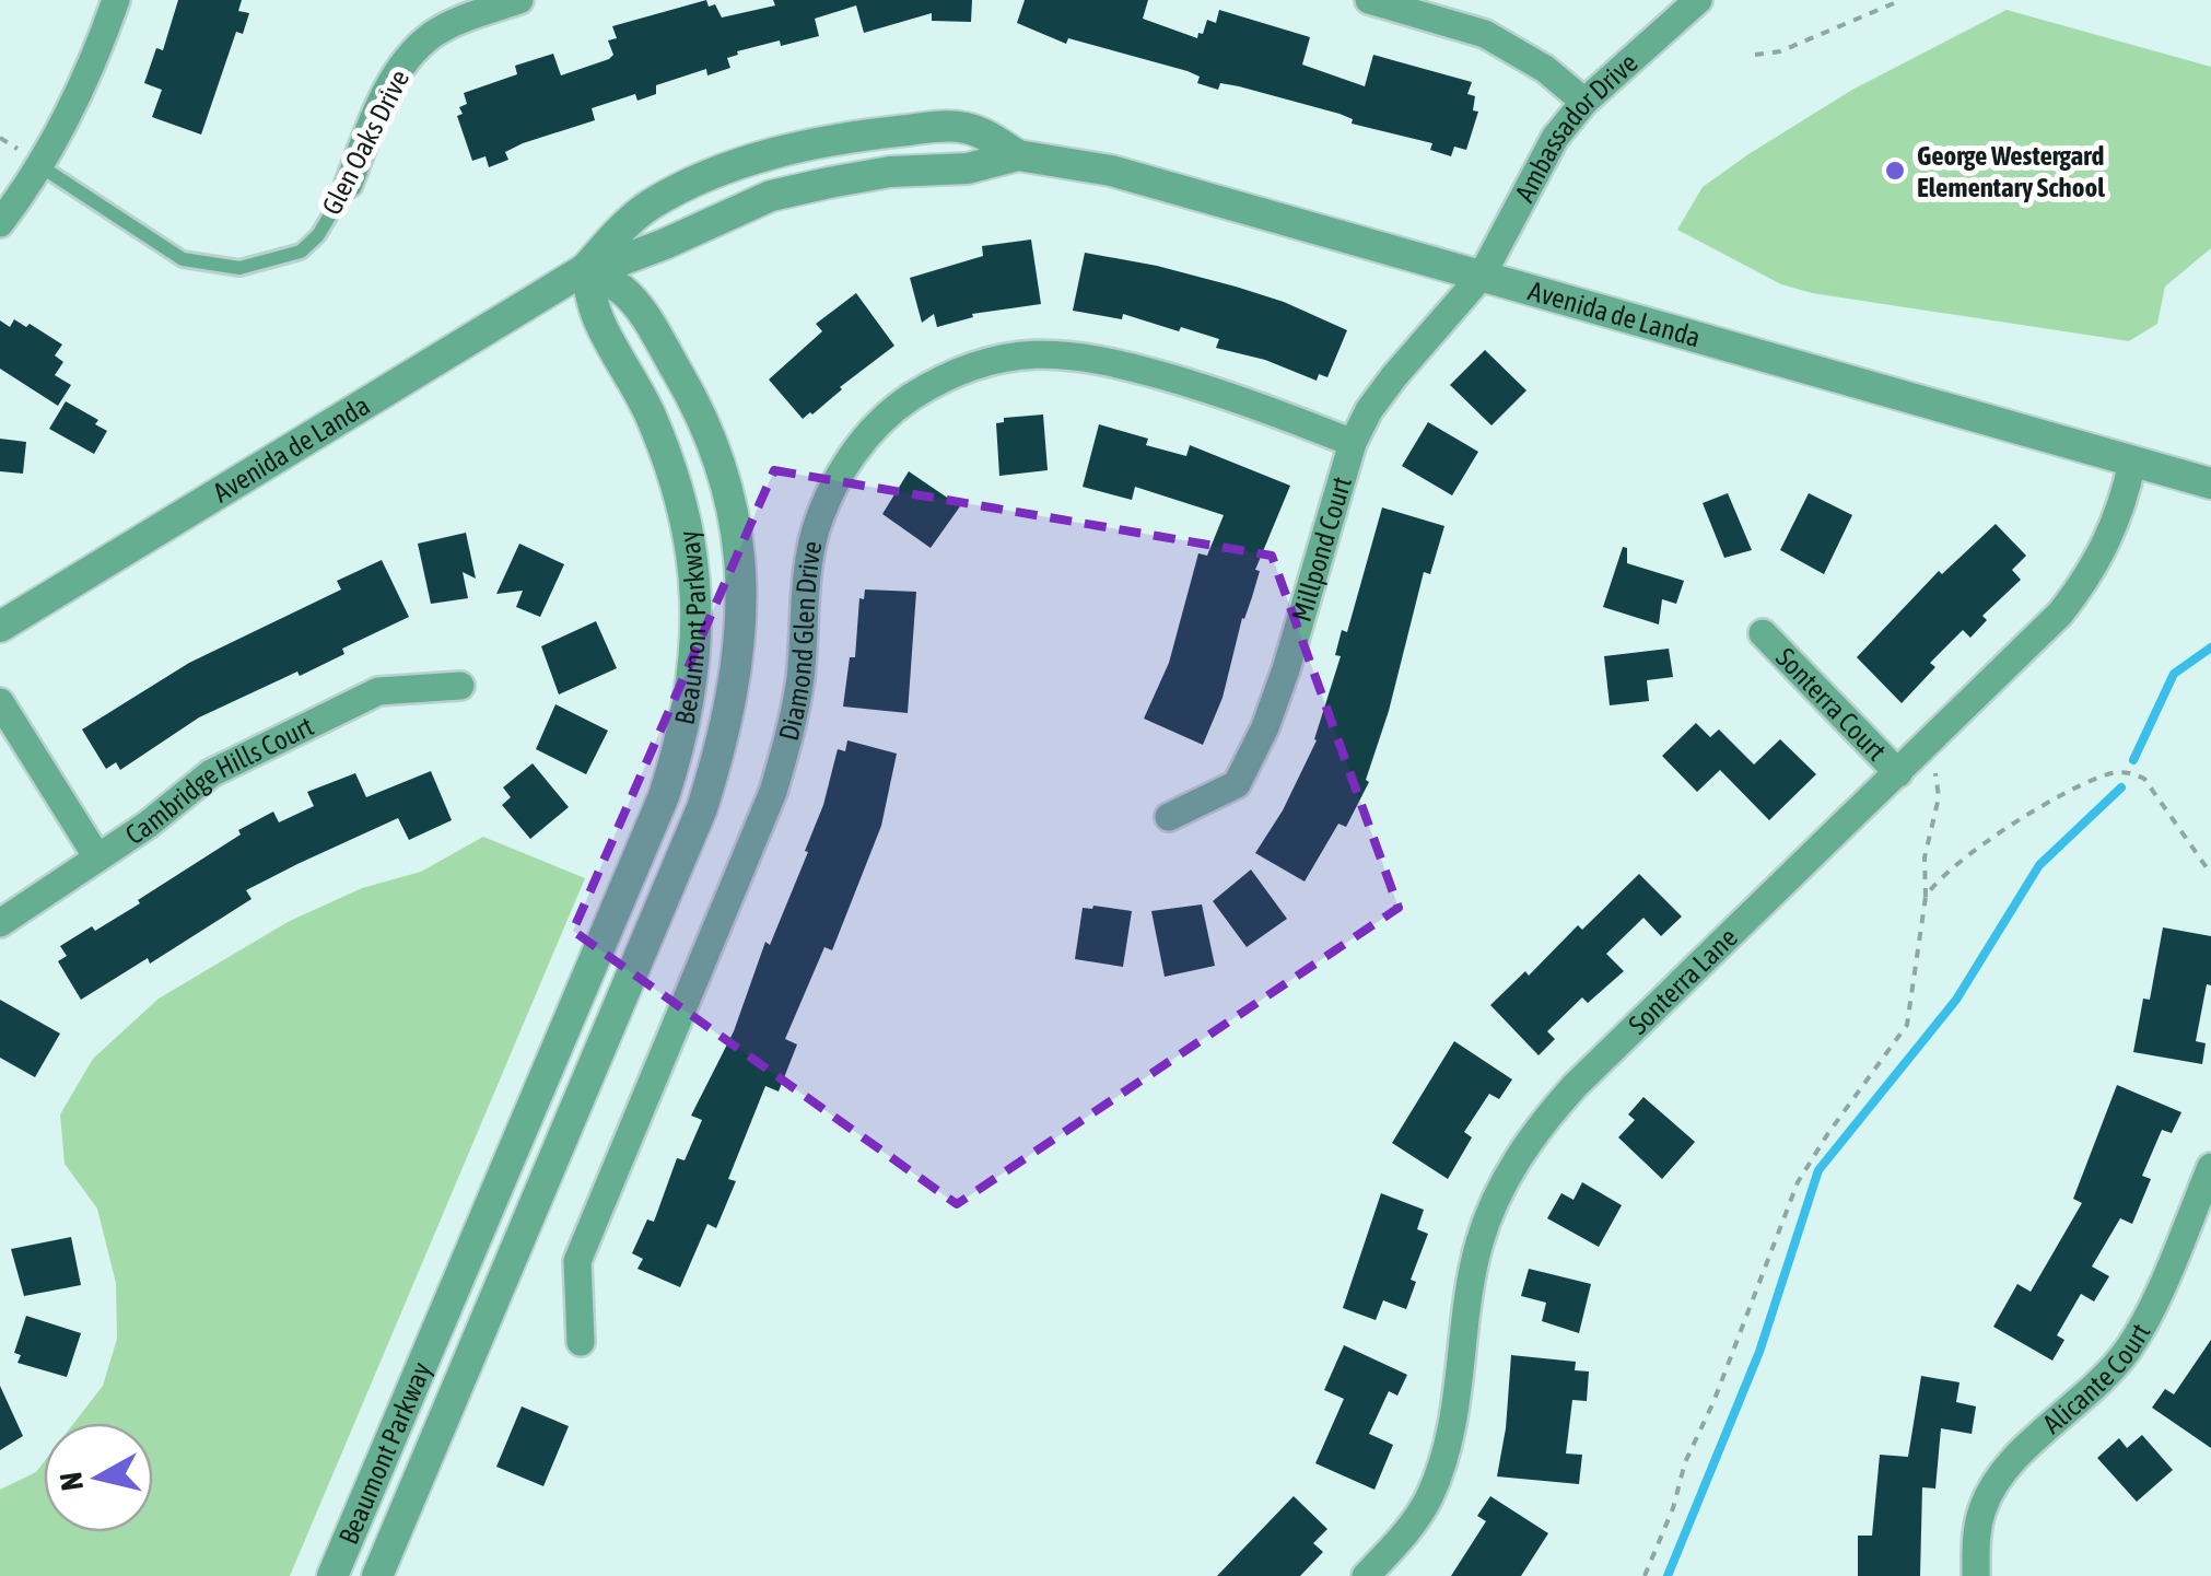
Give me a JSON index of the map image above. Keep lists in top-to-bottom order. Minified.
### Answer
{"streets":{"street":["Ambassador Drive","Glen Oaks Drive","Avenida de Landa","Millpond Court","Beaumont Parkway","Diamond Glen Drive","Sonterra Court","Cambridge Hills Court","Sonterra Lane","Alicante Court"]},"crossings":[["Ambassador Drive","Avenida de Landa"],["Ambassador Drive","Millpond Court"],["Avenida de Landa","Millpond Court"],["Avenida de Landa","Beaumont Parkway"],["Avenida de Landa","Sonterra Lane"],["Millpond Court","Diamond Glen Drive"],["Sonterra Court","Sonterra Lane"]],"places":["George Westergard Elementary School"],"north":"left"}
